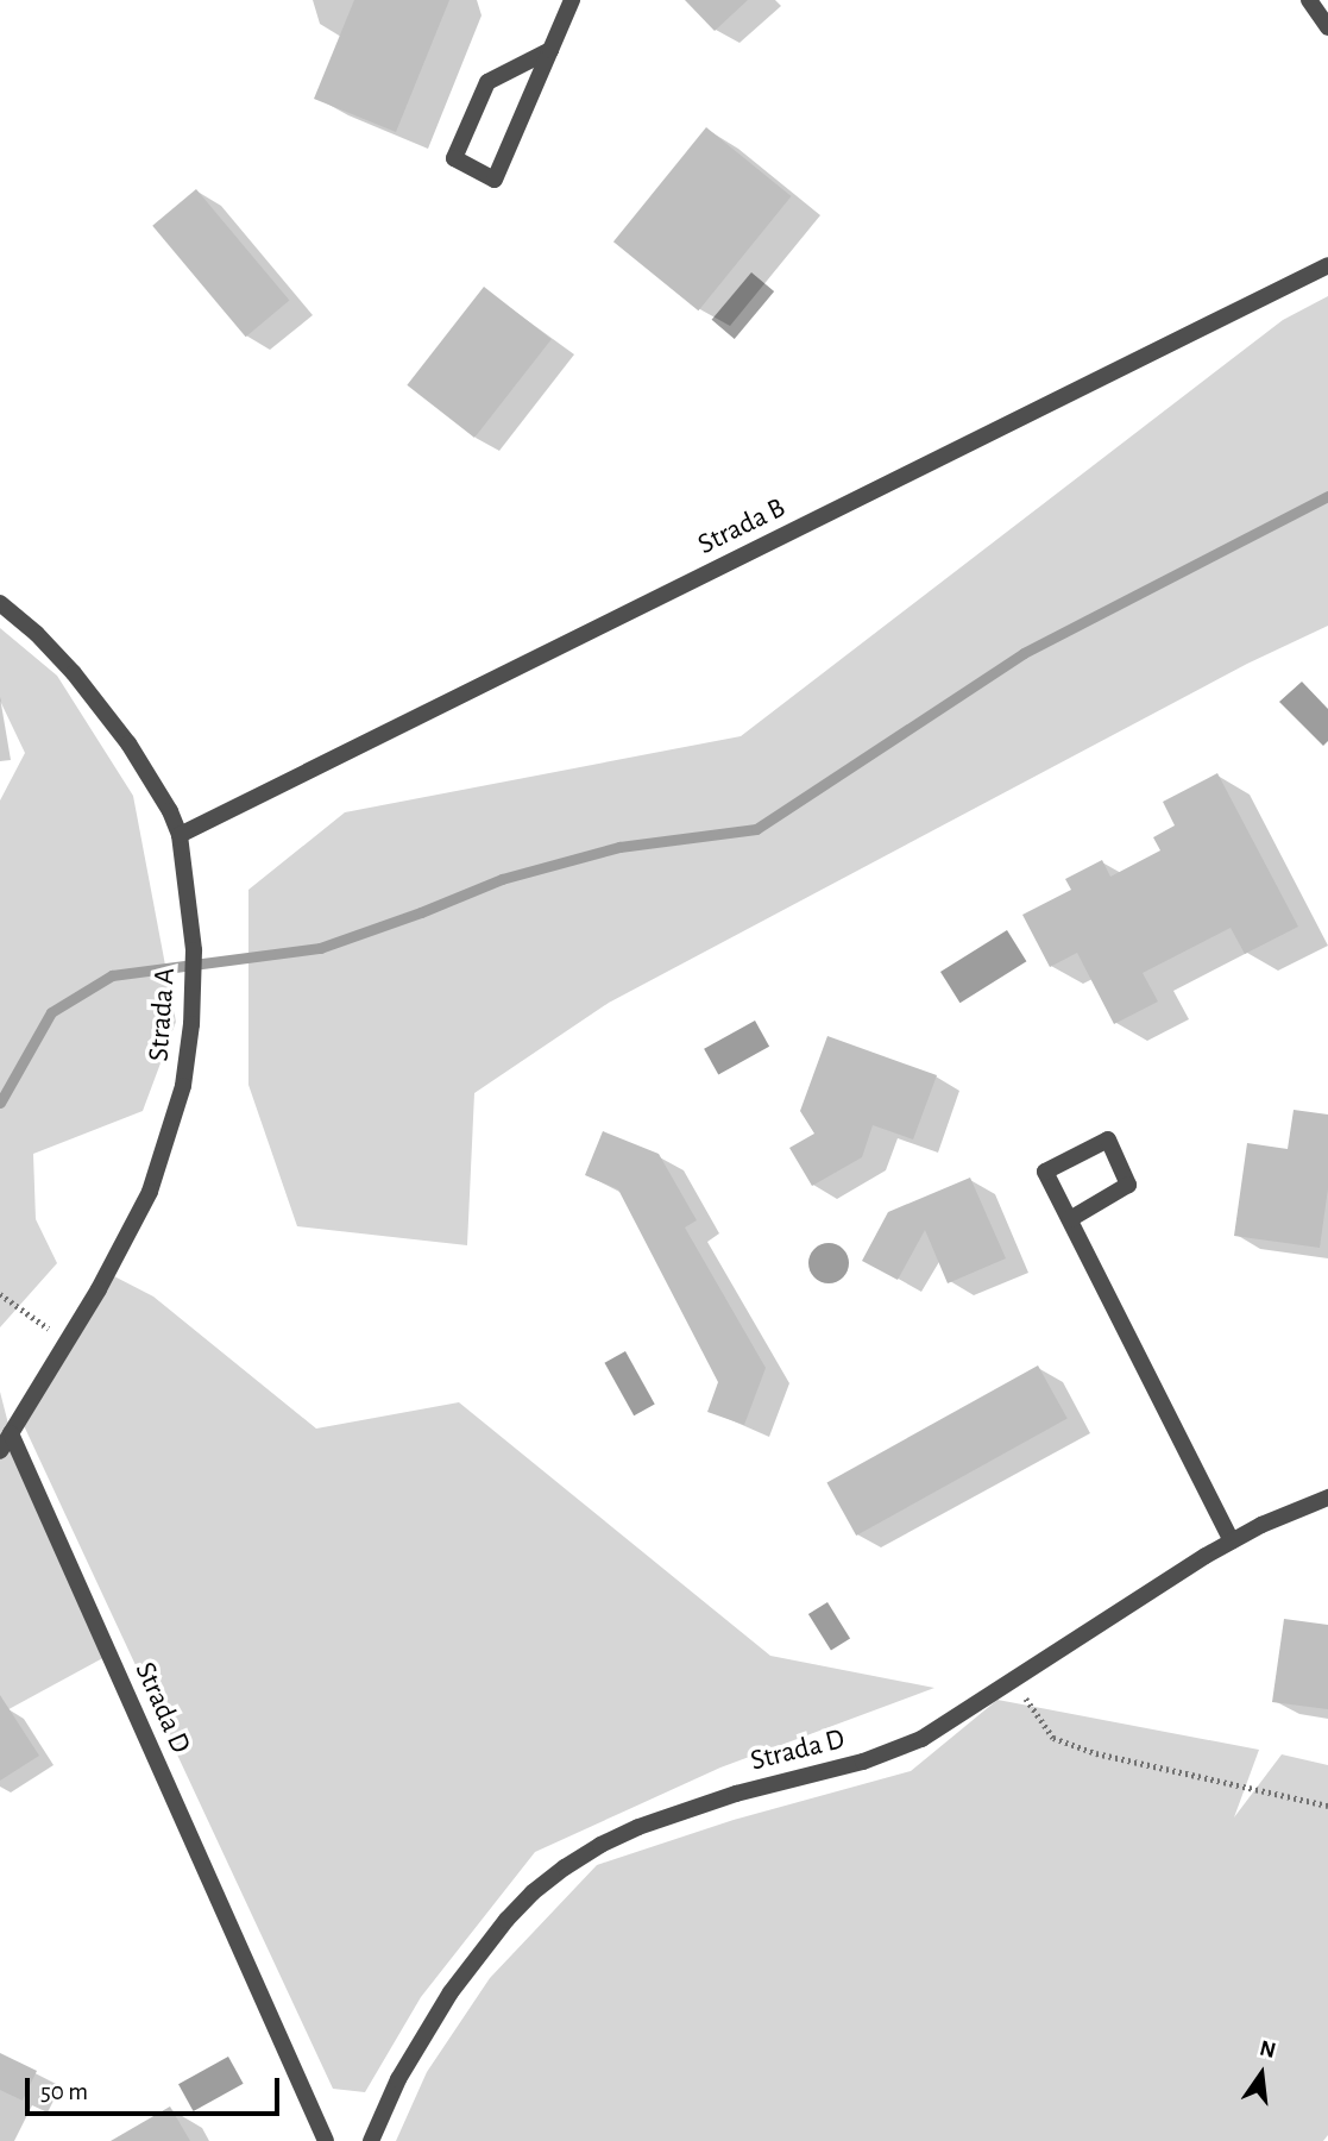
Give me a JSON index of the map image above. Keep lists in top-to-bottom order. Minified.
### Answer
{"streets":{"street":["Strada B","Strada A","Strada D"]},"crossings":[["Strada B","Strada A"],["Strada A","Strada D"]],"scale_bar":"50 m","north":"top"}
